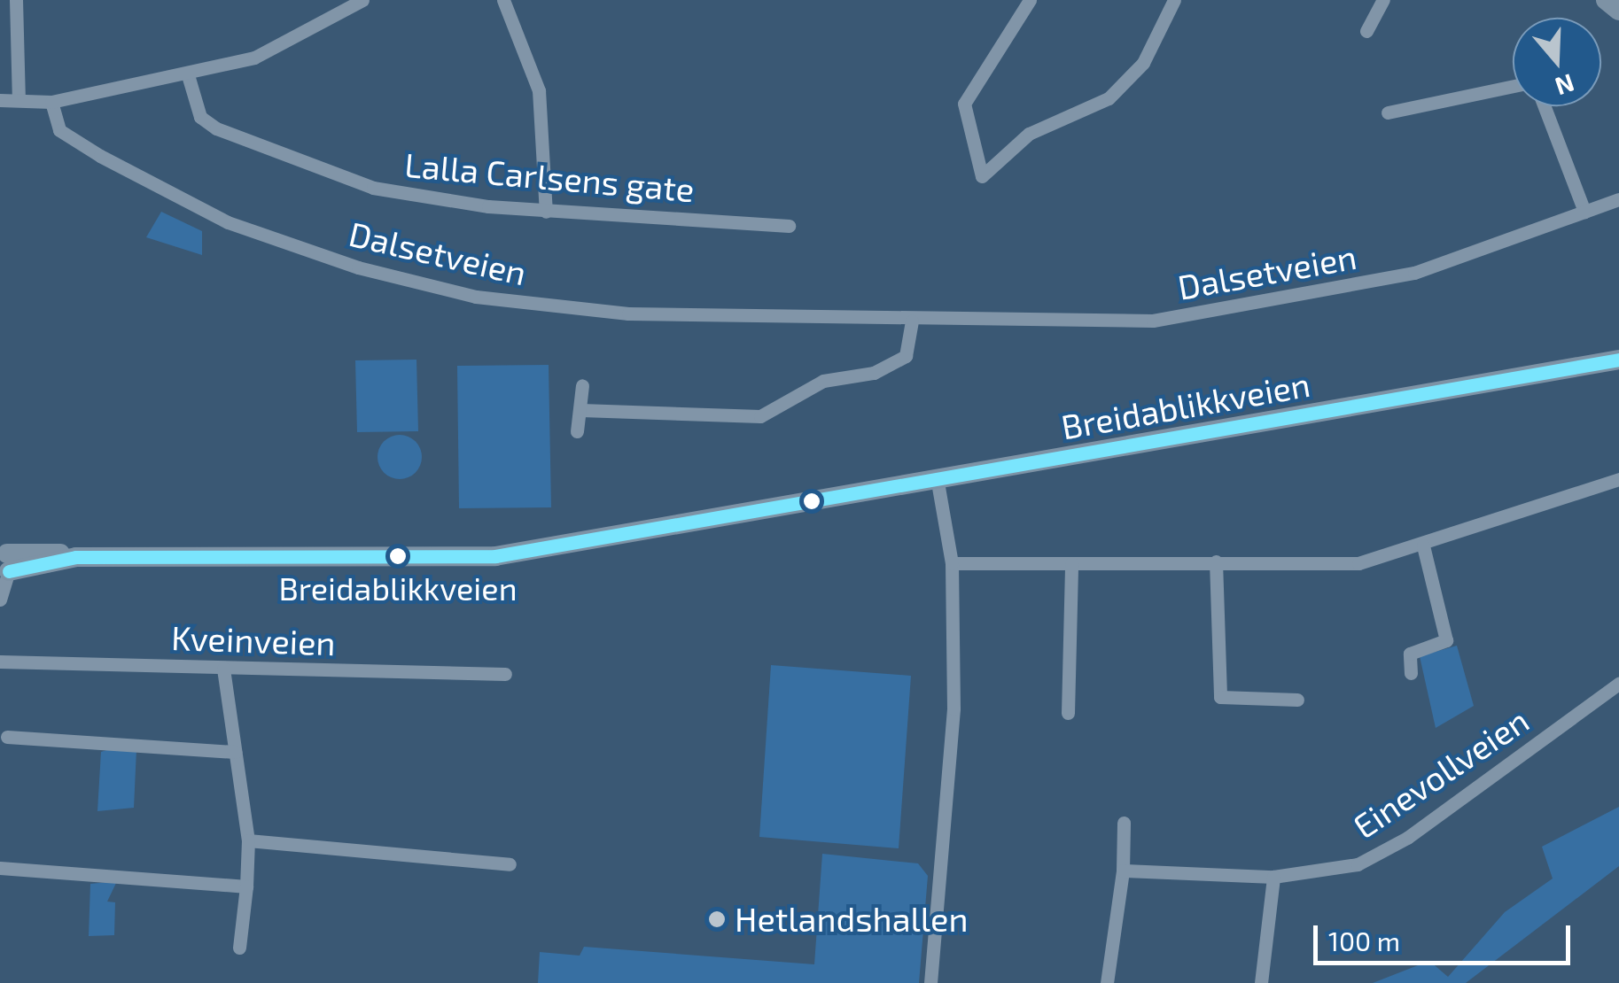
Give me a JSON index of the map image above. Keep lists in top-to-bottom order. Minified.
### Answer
{"streets":{"main road":["Breidablikkveien"],"street":["Lalla Carlsens gate","Dalsetveien","Kveinveien","Einevollveien"]},"places":["Breidablikkveien","Hetlandshallen"],"scale_bar":"100 m","north":"bottom"}
